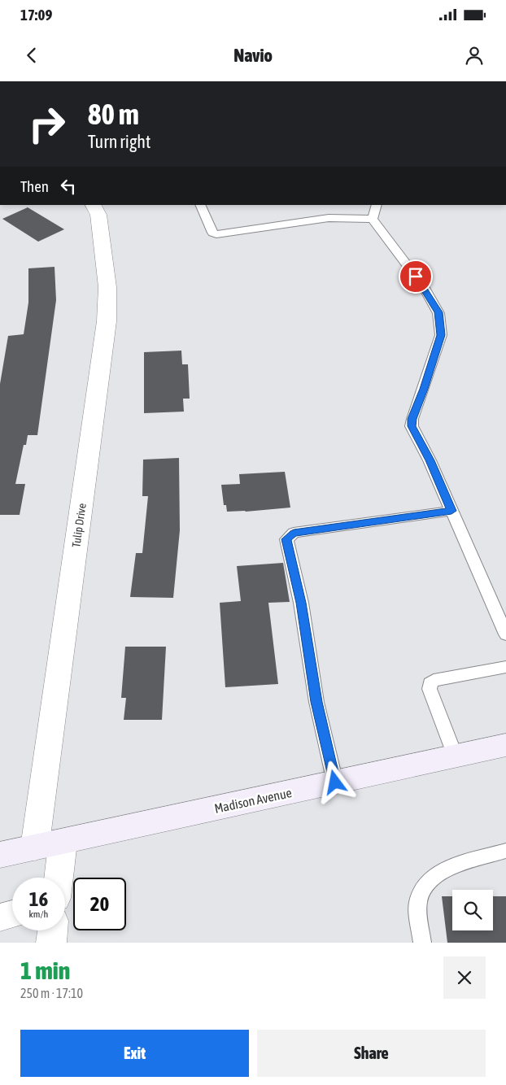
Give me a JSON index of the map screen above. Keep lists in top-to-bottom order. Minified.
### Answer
{"streets":{"main road":["Madison Avenue"],"street":["Tulip Drive"]},"crossings":[["Tulip Drive","Madison Avenue"]],"page":{"status":"17:09","header":"Navio","turn":["80 m","Turn right"],"then":"Then","speed":"16 km/h","limit":"20","heading":["1 min","250 m · 17:10"],"buttons":["Exit","Share"]}}
